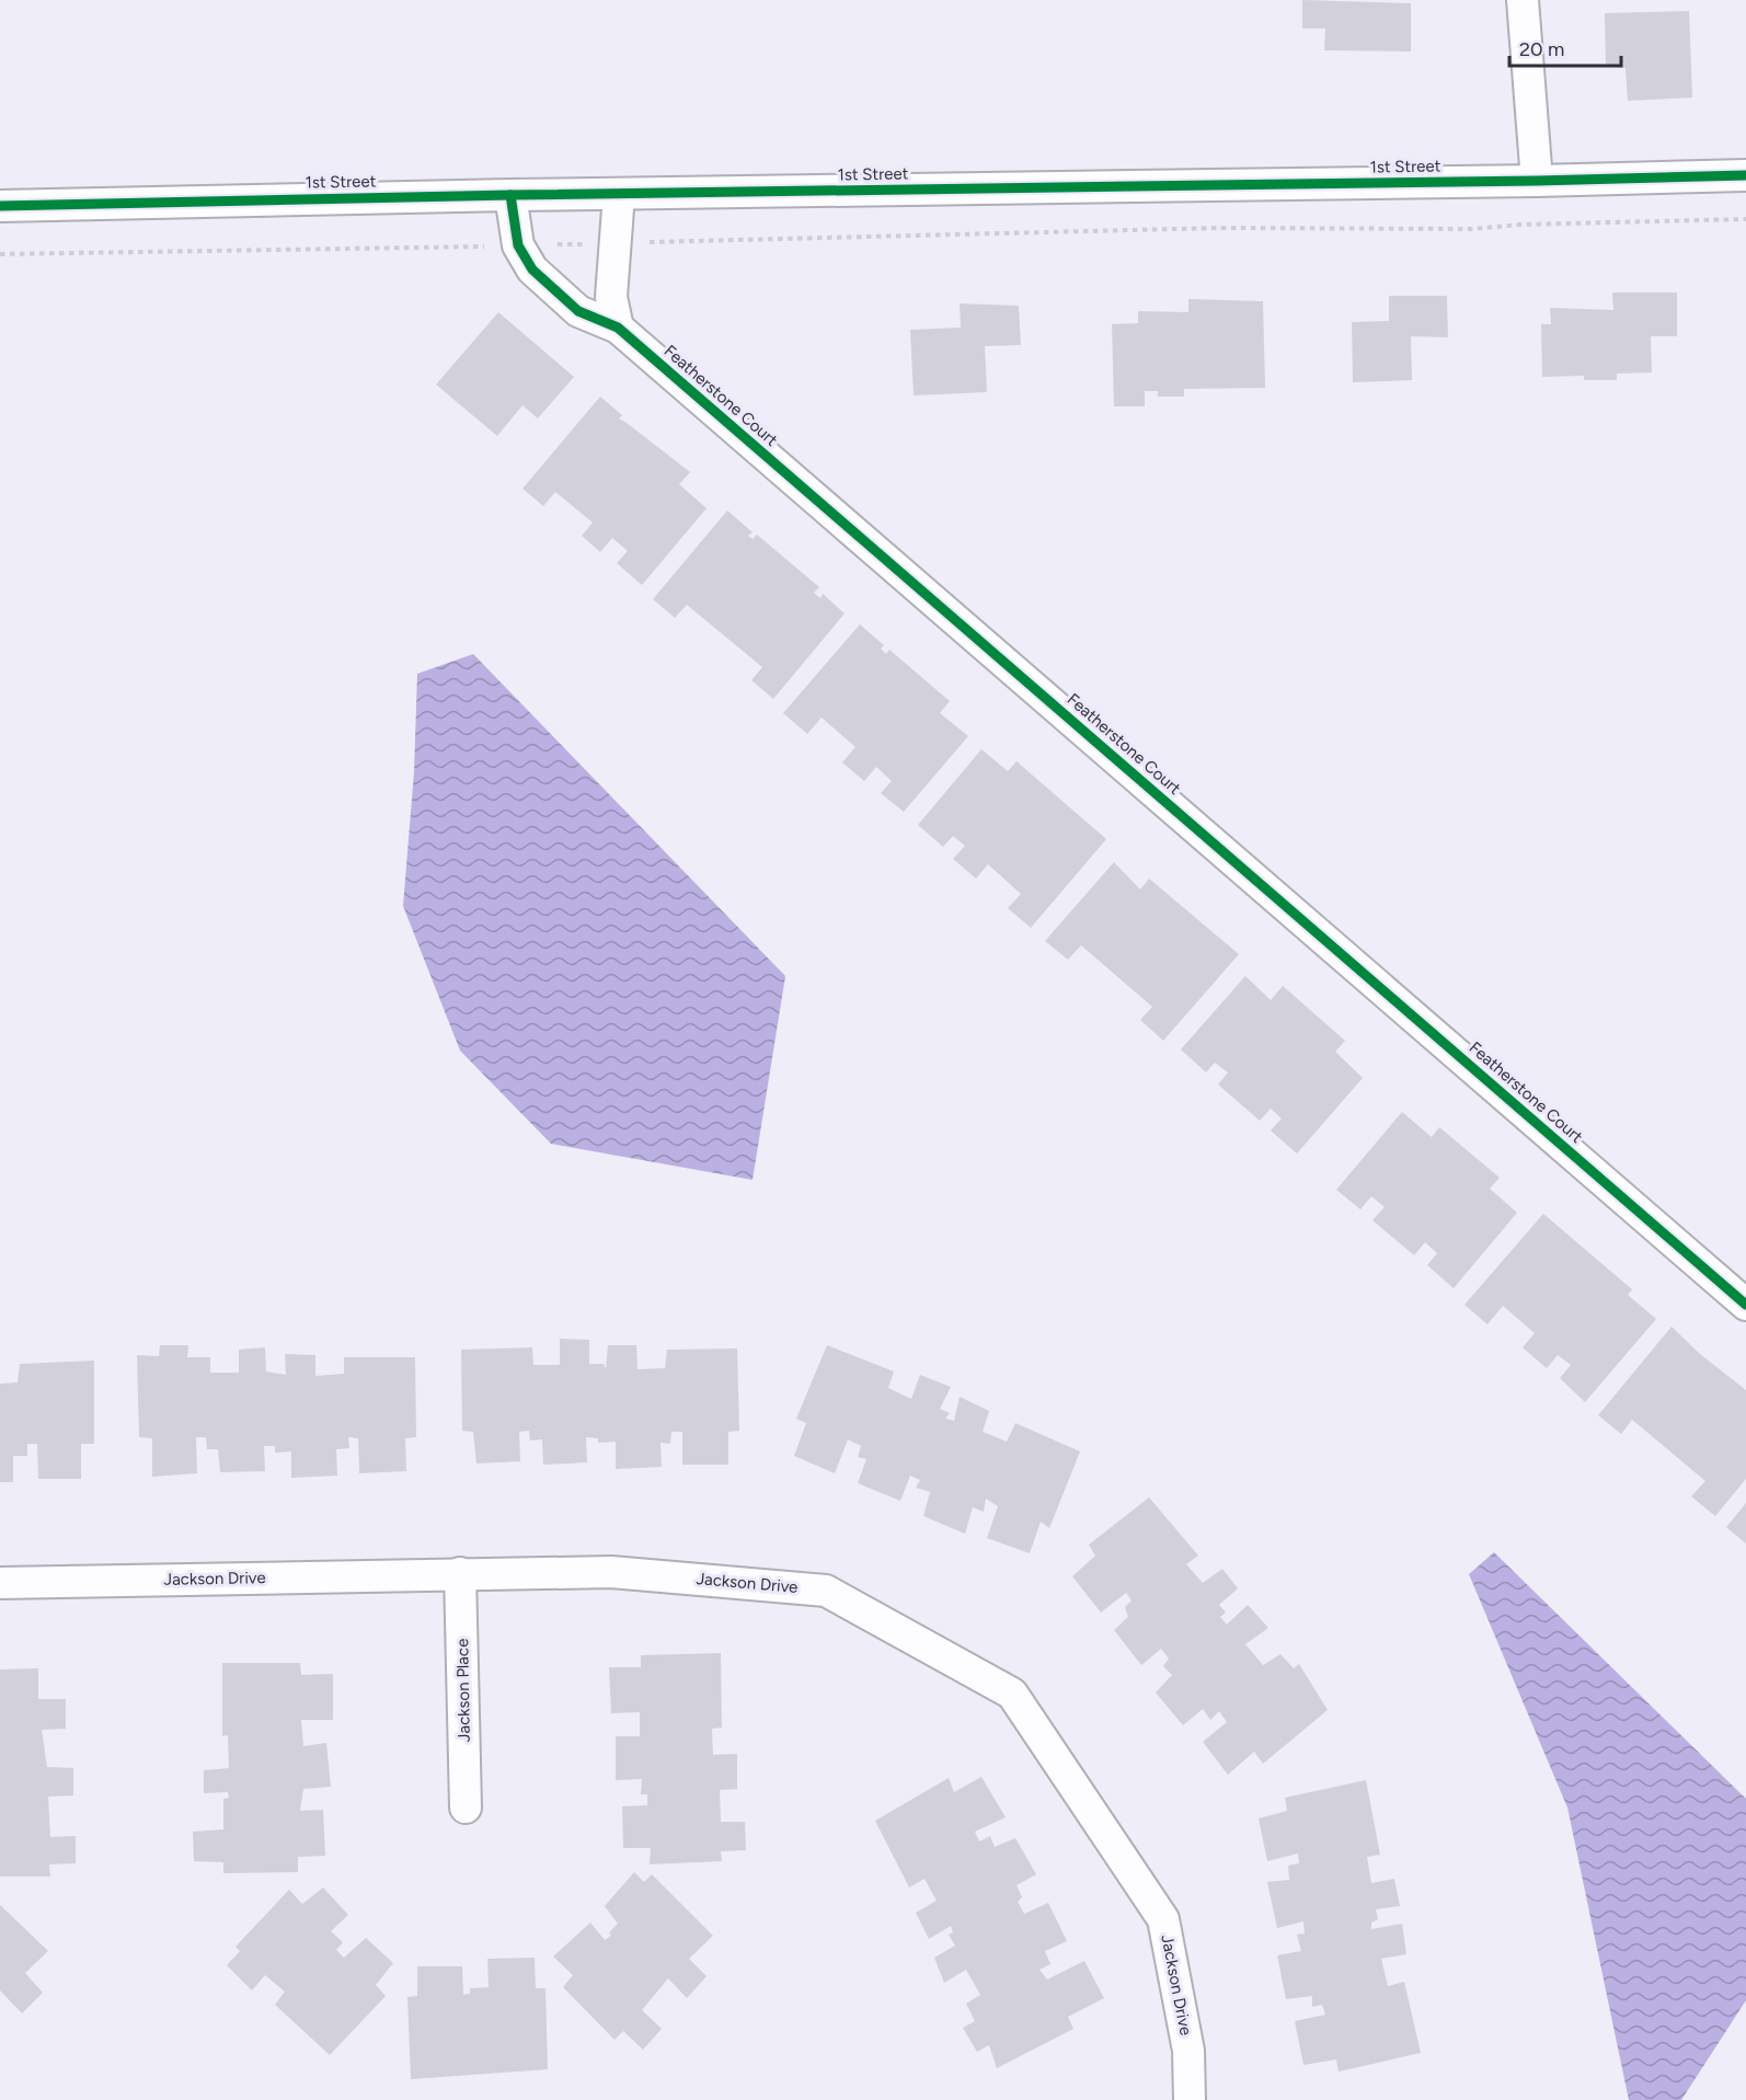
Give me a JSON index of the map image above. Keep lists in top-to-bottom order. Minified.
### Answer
{"streets":{"street":["1st Street","Featherstone Court","Jackson Drive","Jackson Place"]},"crossings":[["1st Street","Featherstone Court"],["Jackson Drive","Jackson Place"]],"scale_bar":"20 m"}
